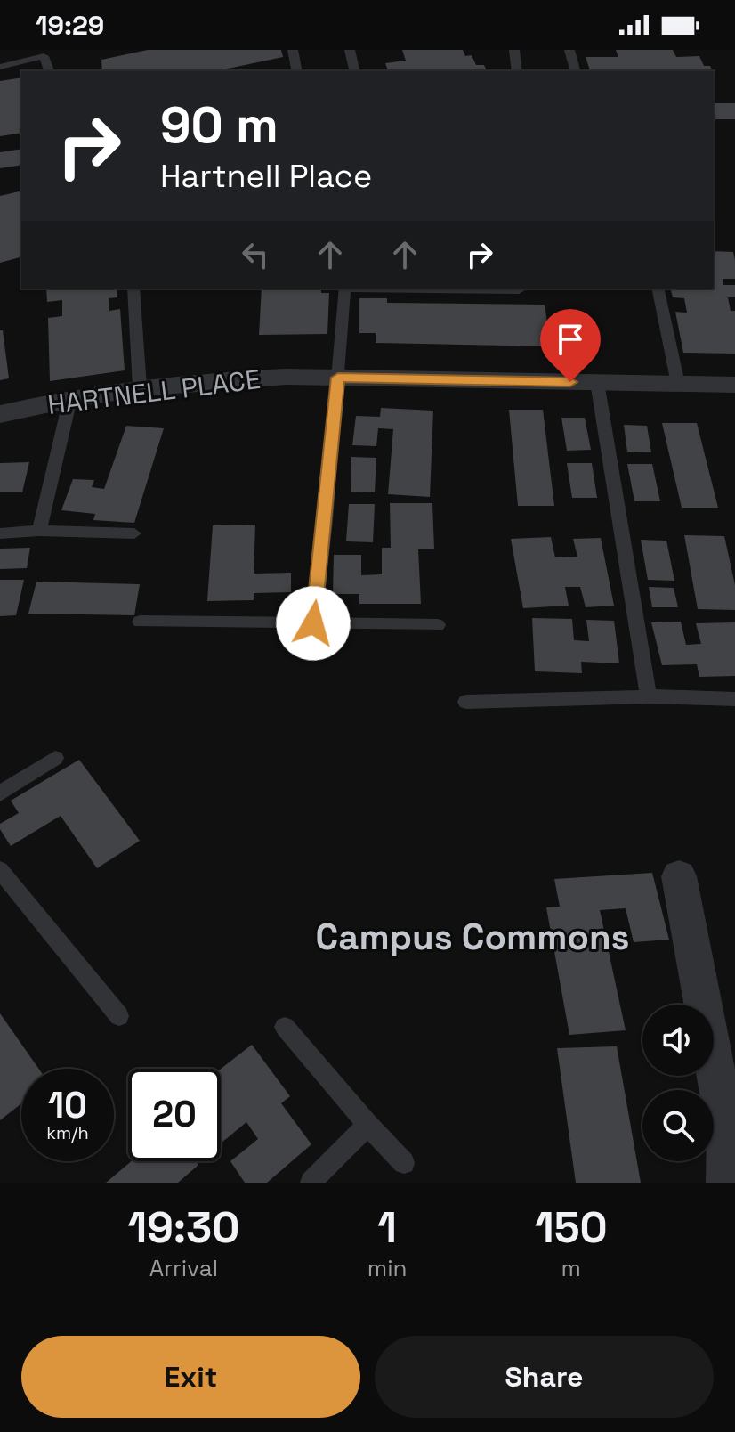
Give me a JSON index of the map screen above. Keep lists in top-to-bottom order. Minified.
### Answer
{"streets":{"street":["HARTNELL PLACE"]},"districts":["Campus Commons"],"page":{"status":"19:29","turn":["90 m","Hartnell Place"],"speed":"10 km/h","limit":"20","eta":["19:30","Arrival","1","min","150","m"],"buttons":["Exit","Share"]}}
